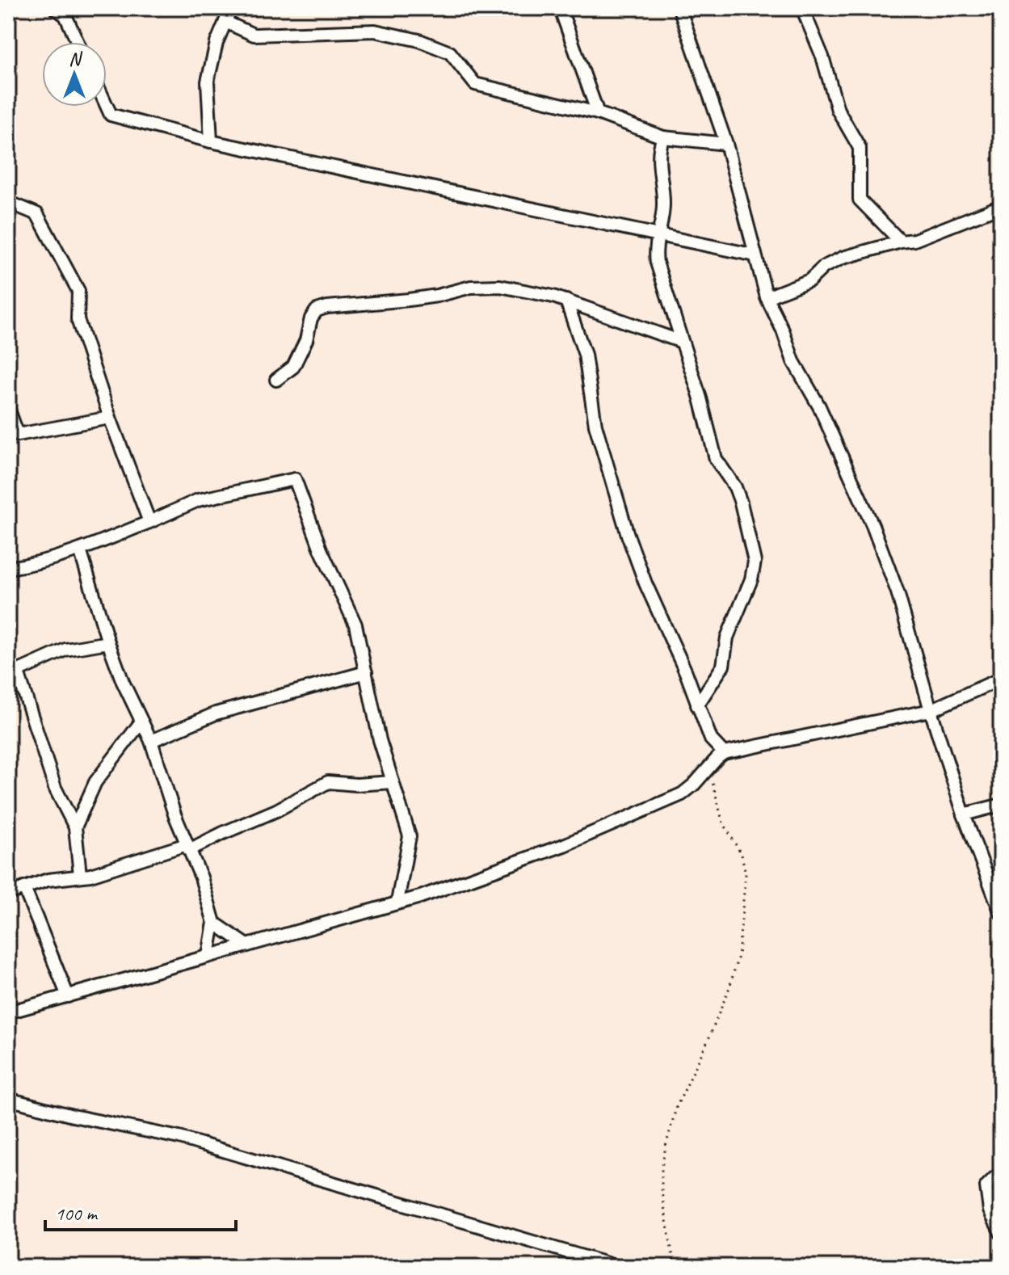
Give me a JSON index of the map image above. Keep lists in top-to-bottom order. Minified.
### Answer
{"scale_bar":"100 m","north":"top"}
